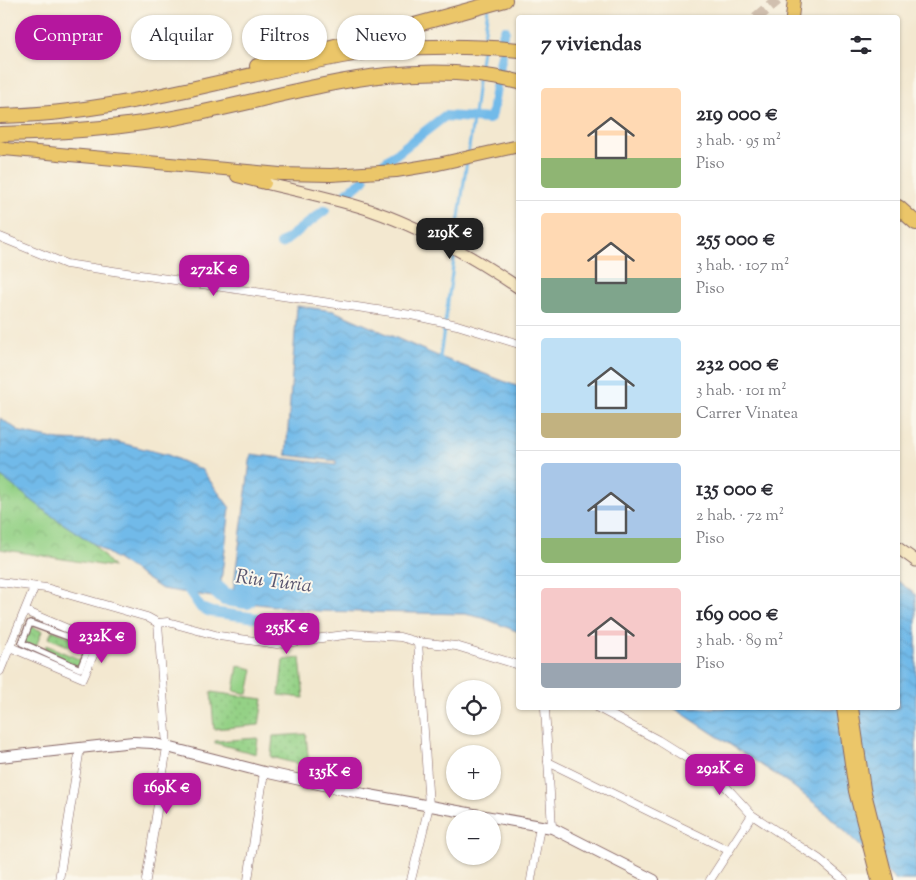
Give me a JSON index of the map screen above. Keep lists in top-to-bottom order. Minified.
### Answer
{"water":["Riu Túria"],"page":{"chip":["Comprar","Alquilar","Filtros","Nuevo"],"heading":"7 viviendas","list":[{"name":"219 000 €","note":"3 hab. · 95 m² · Piso"},{"name":"255 000 €","note":"3 hab. · 107 m² · Piso"},{"name":"232 000 €","note":"3 hab. · 101 m² · Carrer Vinatea"},{"name":"135 000 €","note":"2 hab. · 72 m² · Piso"},{"name":"169 000 €","note":"3 hab. · 89 m² · Piso"}],"price":["219K €","272K €","255K €","232K €","292K €","135K €","169K €"],"map_buttons":["+","−"]}}
